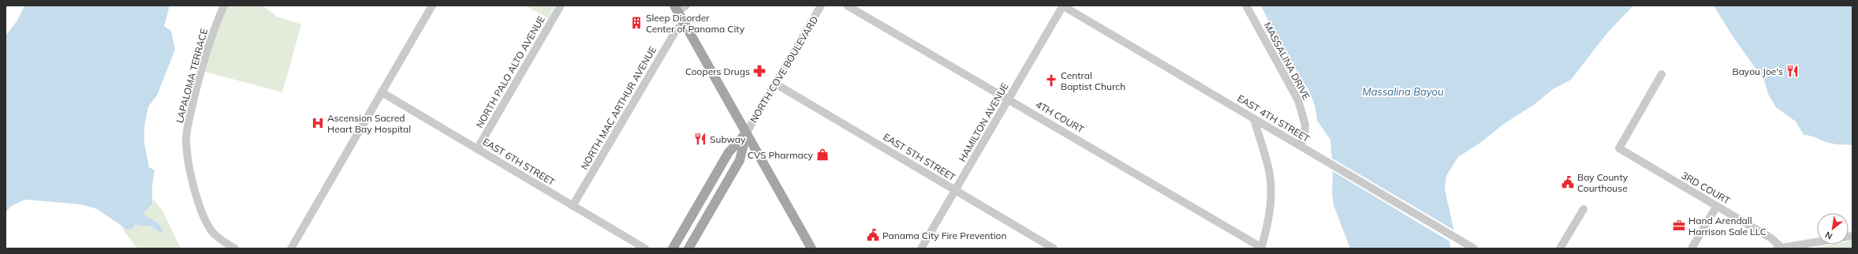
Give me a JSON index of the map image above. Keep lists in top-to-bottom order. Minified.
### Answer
{"streets":{"main road":["NORTH COVE BOULEVARD"],"street":["MASSALINA DRIVE","NORTH PALO ALTO AVENUE","LAPALOMA TERRACE","NORTH MAC ARTHUR AVENUE","4TH COURT","EAST 4TH STREET","HAMILTON AVENUE","EAST 5TH STREET","EAST 6TH STREET","3RD COURT"]},"crossings":[["MASSALINA DRIVE","EAST 4TH STREET"],["NORTH COVE BOULEVARD","EAST 5TH STREET"],["NORTH PALO ALTO AVENUE","EAST 6TH STREET"],["NORTH MAC ARTHUR AVENUE","EAST 6TH STREET"],["4TH COURT","HAMILTON AVENUE"],["EAST 4TH STREET","HAMILTON AVENUE"],["HAMILTON AVENUE","EAST 5TH STREET"]],"water":["Massalina Bayou"],"places":{"building":["Sleep Disorder Center of Panama City"],"pharmacy":["Coopers Drugs"],"restaurant":["Bayou Joe's","Subway"],"church":["Central Baptist Church"],"hospital":["Ascension Sacred Heart Bay Hospital"],"shop":["CVS Pharmacy"],"public building":["Bay County Courthouse","Panama City Fire Prevention"],"office":["Hand Arendall Harrison Sale LLC"]},"north":"bottom left"}
